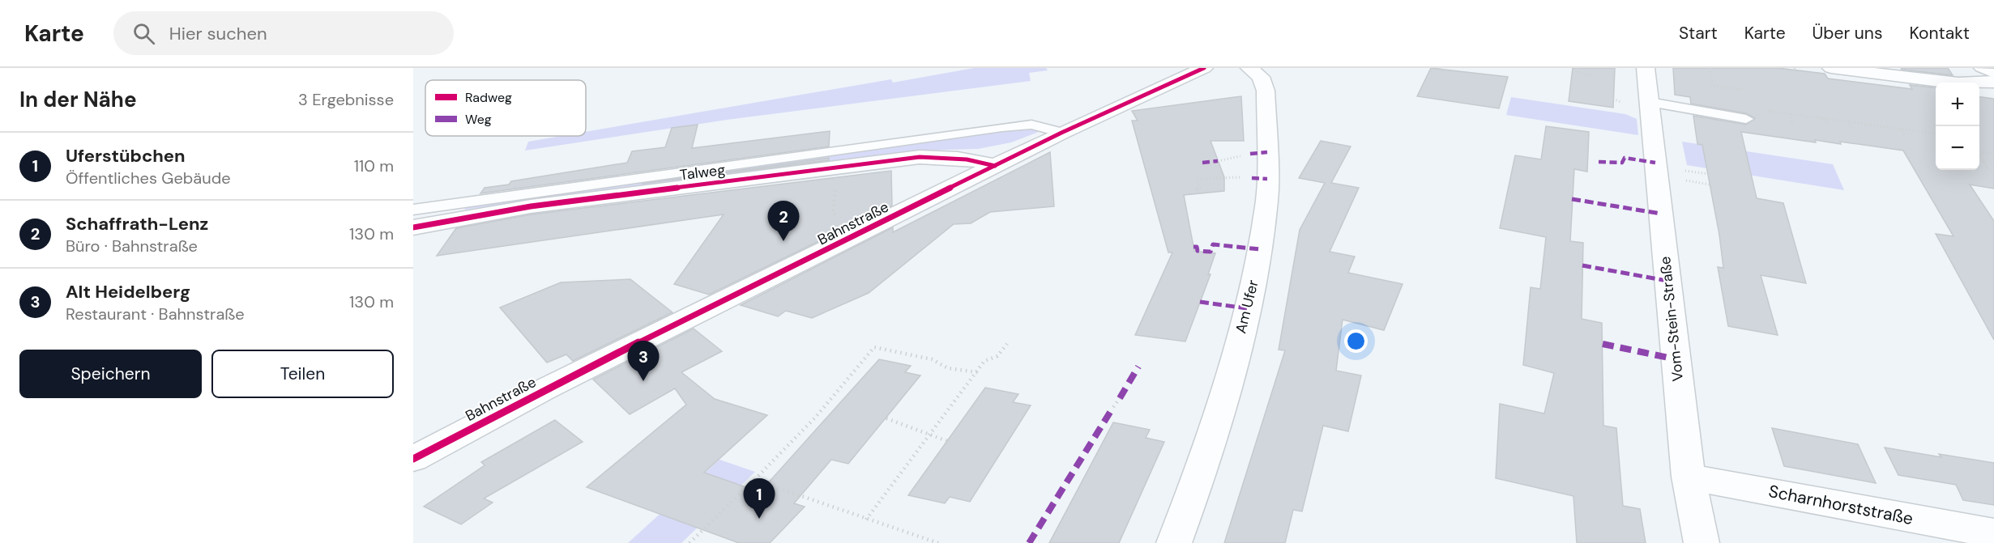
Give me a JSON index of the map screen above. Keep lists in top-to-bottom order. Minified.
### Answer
{"streets":{"street":["Talweg","Bahnstraße","Am Ufer","Vom-Stein-Straße","Scharnhorststraße"]},"crossings":[["Talweg","Bahnstraße"],["Vom-Stein-Straße","Scharnhorststraße"]],"legend":["Radweg","Weg"],"page":{"header":"Karte","search":"Hier suchen","nav":["Start","Karte","Über uns","Kontakt"],"heading":["In der Nähe","3 Ergebnisse"],"map_buttons":["+","−"],"list":[{"mark":"1","name":"Uferstübchen","note":"Öffentliches Gebäude","value":"110 m"},{"mark":"2","name":"Schaffrath-Lenz","note":"Büro · Bahnstraße","value":"130 m"},{"mark":"3","name":"Alt Heidelberg","note":"Restaurant · Bahnstraße","value":"130 m"}],"pins":["2","3","1"],"buttons":["Speichern","Teilen"]}}
